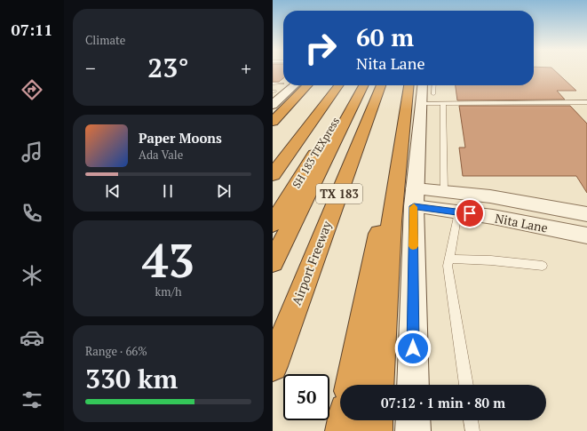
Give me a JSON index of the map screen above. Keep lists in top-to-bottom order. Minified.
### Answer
{"streets":{"highway":["SH 183 TEXpress","TX 183","Airport Freeway"],"main road":["Nita Lane"]},"page":{"tabs":"07:11","tile":["Climate",["43","km/h"],["Range · 66%","330 km"]],"turn":["60 m","Nita Lane"],"heat":["−","23°","+"],"song":["Paper Moons","Ada Vale"],"limit":"50","trip":"07:12 · 1 min · 80 m"}}
